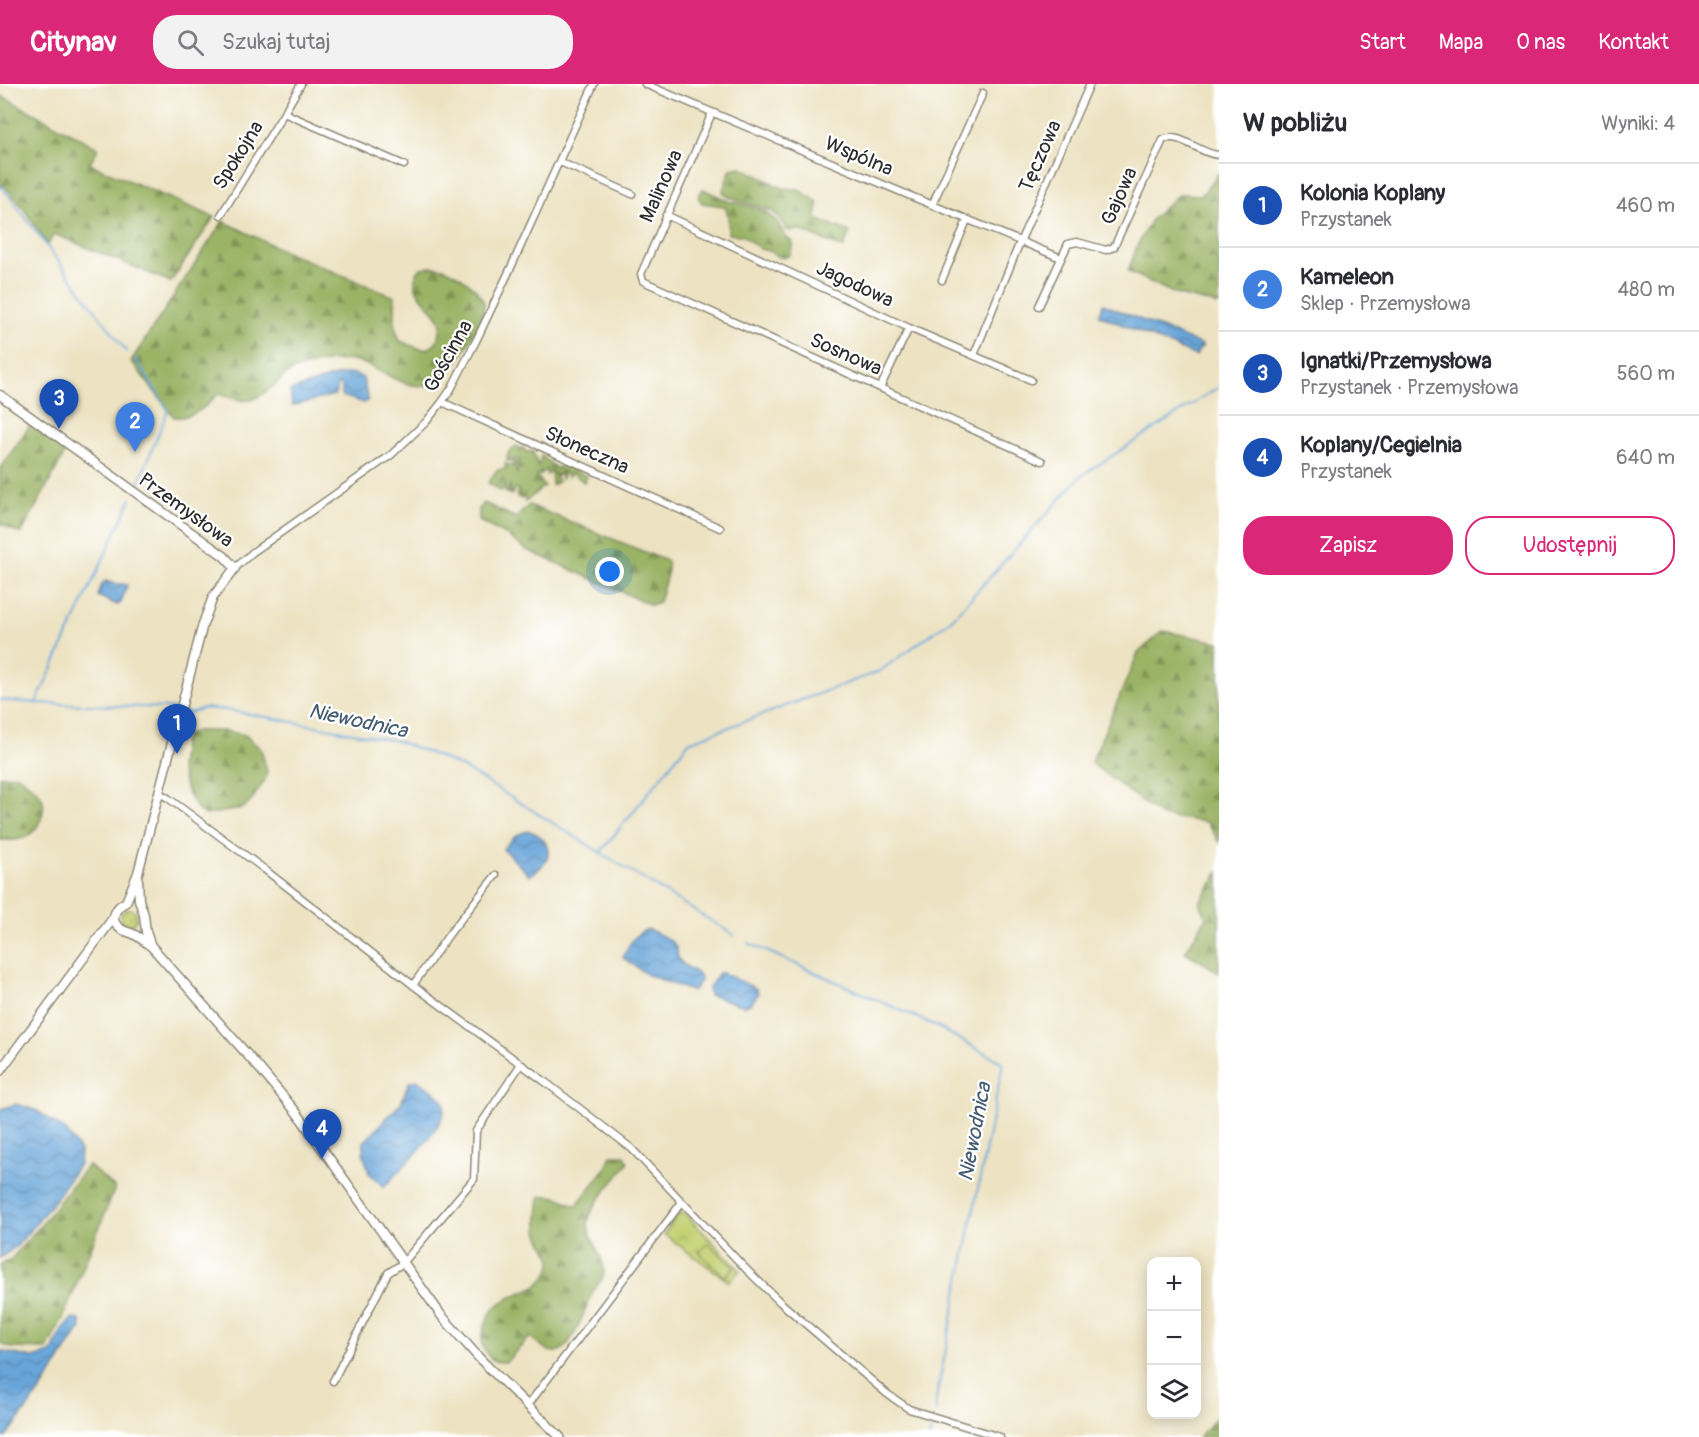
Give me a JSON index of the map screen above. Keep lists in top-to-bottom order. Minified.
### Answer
{"streets":{"street":["Spokojna","Wspólna","Tęczowa","Malinowa","Gajowa","Jagodowa","Sosnowa","Gościnna","Słoneczna","Przemysłowa"]},"crossings":[["Wspólna","Tęczowa"],["Wspólna","Malinowa"],["Wspólna","Gajowa"],["Tęczowa","Jagodowa"],["Malinowa","Jagodowa"],["Malinowa","Sosnowa"],["Gościnna","Słoneczna"],["Gościnna","Przemysłowa"]],"water":["Niewodnica"],"page":{"header":"Citynav","search":"Szukaj tutaj","nav":["Start","Mapa","O nas","Kontakt"],"heading":["W pobliżu","Wyniki: 4"],"list":[{"mark":"1","name":"Kolonia Koplany","note":"Przystanek","value":"460 m"},{"mark":"2","name":"Kameleon","note":"Sklep · Przemysłowa","value":"480 m"},{"mark":"3","name":"Ignatki/Przemysłowa","note":"Przystanek · Przemysłowa","value":"560 m"},{"mark":"4","name":"Koplany/Cegielnia","note":"Przystanek","value":"640 m"}],"pins":["3","2","1","4"],"buttons":["Zapisz","Udostępnij"],"map_buttons":["+","−"]}}
